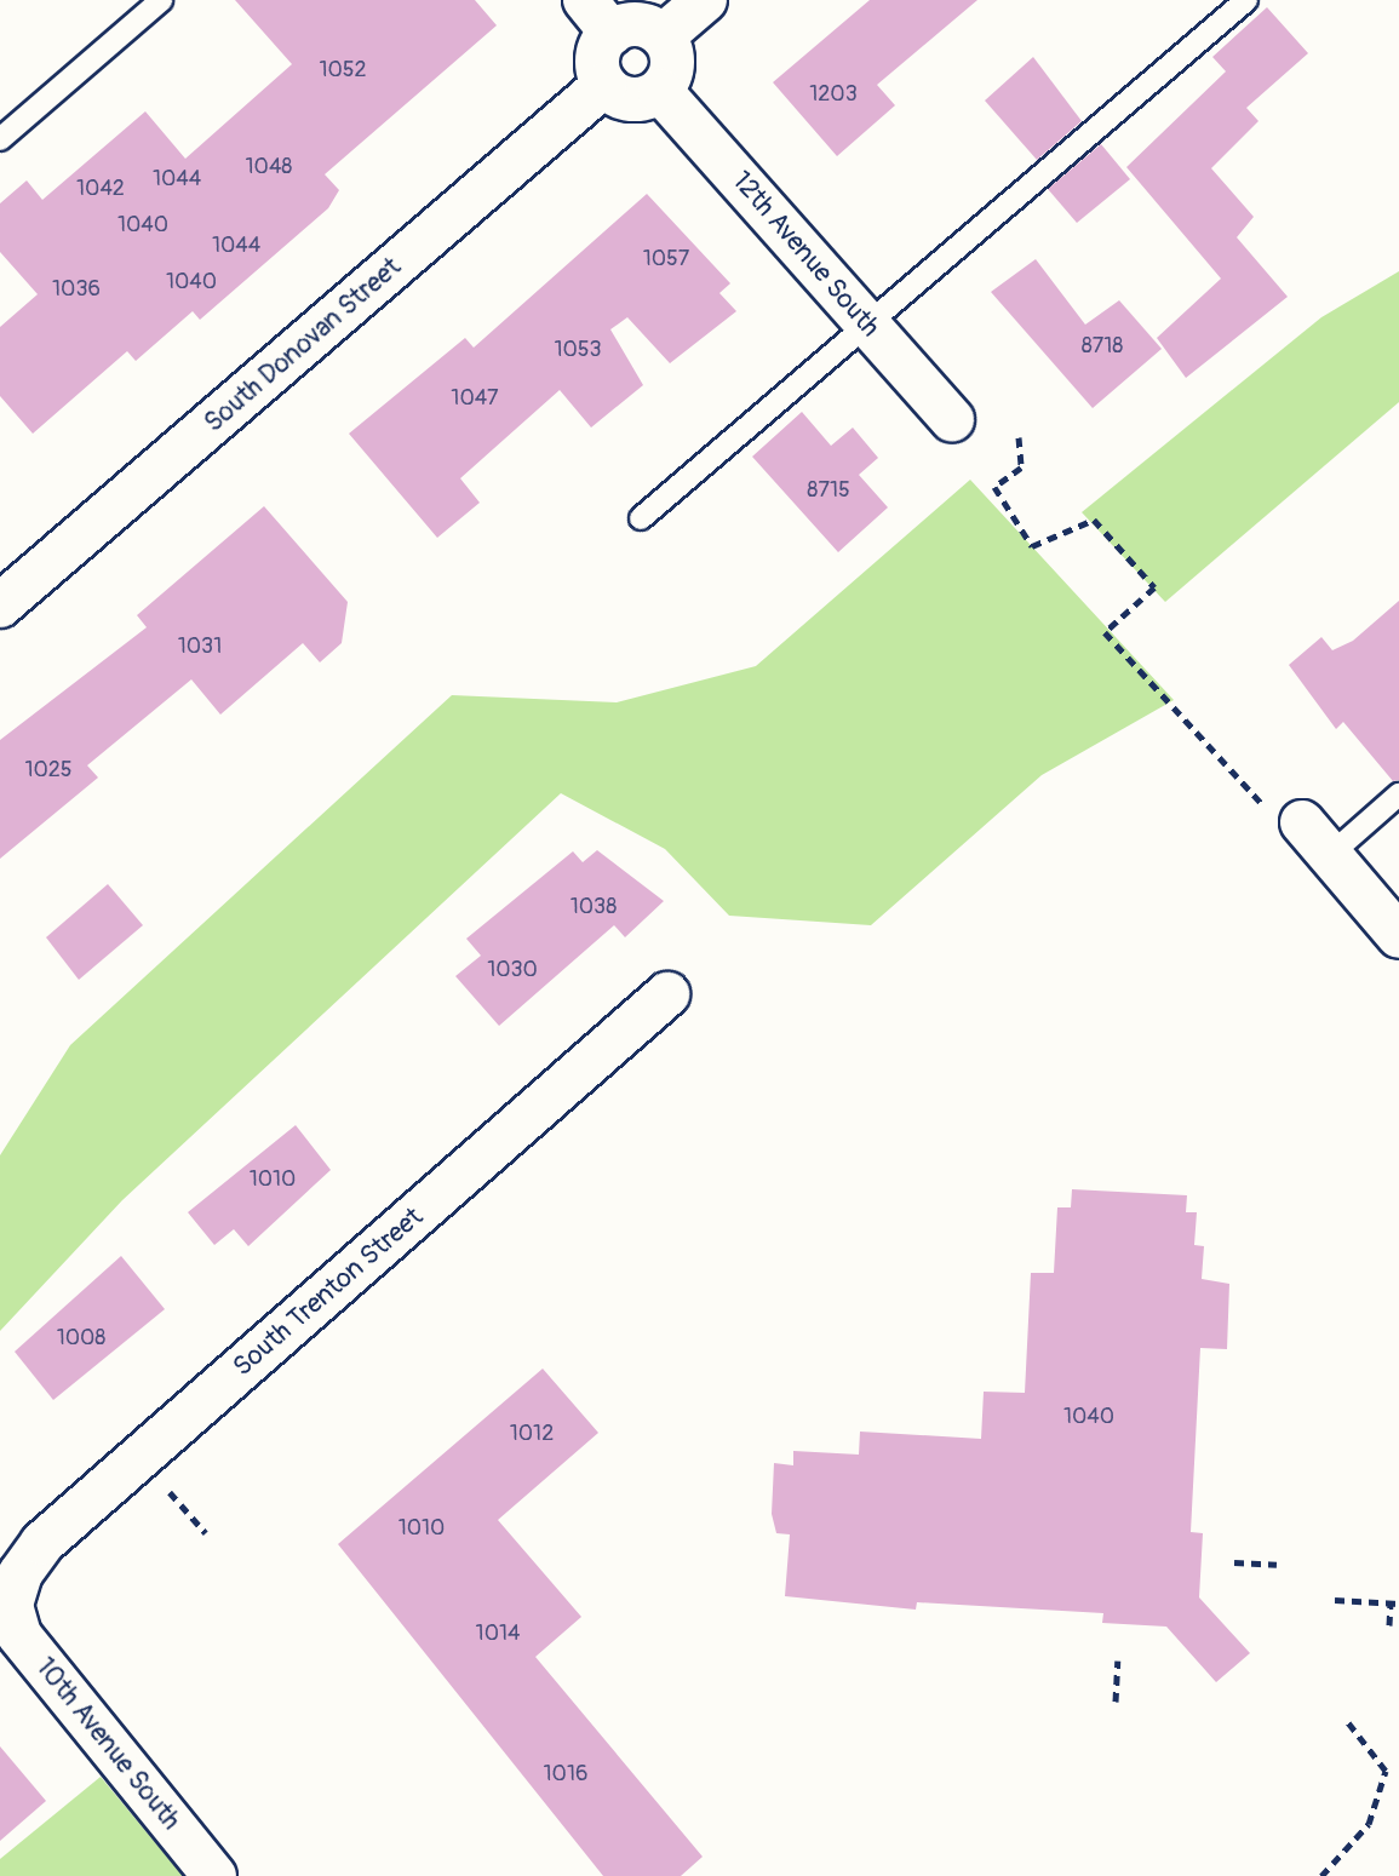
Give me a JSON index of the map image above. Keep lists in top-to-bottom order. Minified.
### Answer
{"streets":{"street":["12th Avenue South","South Donovan Street","South Trenton Street","10th Avenue South"]},"crossings":[["12th Avenue South","South Donovan Street"],["South Trenton Street","10th Avenue South"]],"house_numbers":["1052","1203","1048","1044","1042","1040","1044","1057","1040","1036","8718","1053","1047","8715","1031","1025","1038","1030","1010","1008","1040","1012","1010","1014","1016"]}
